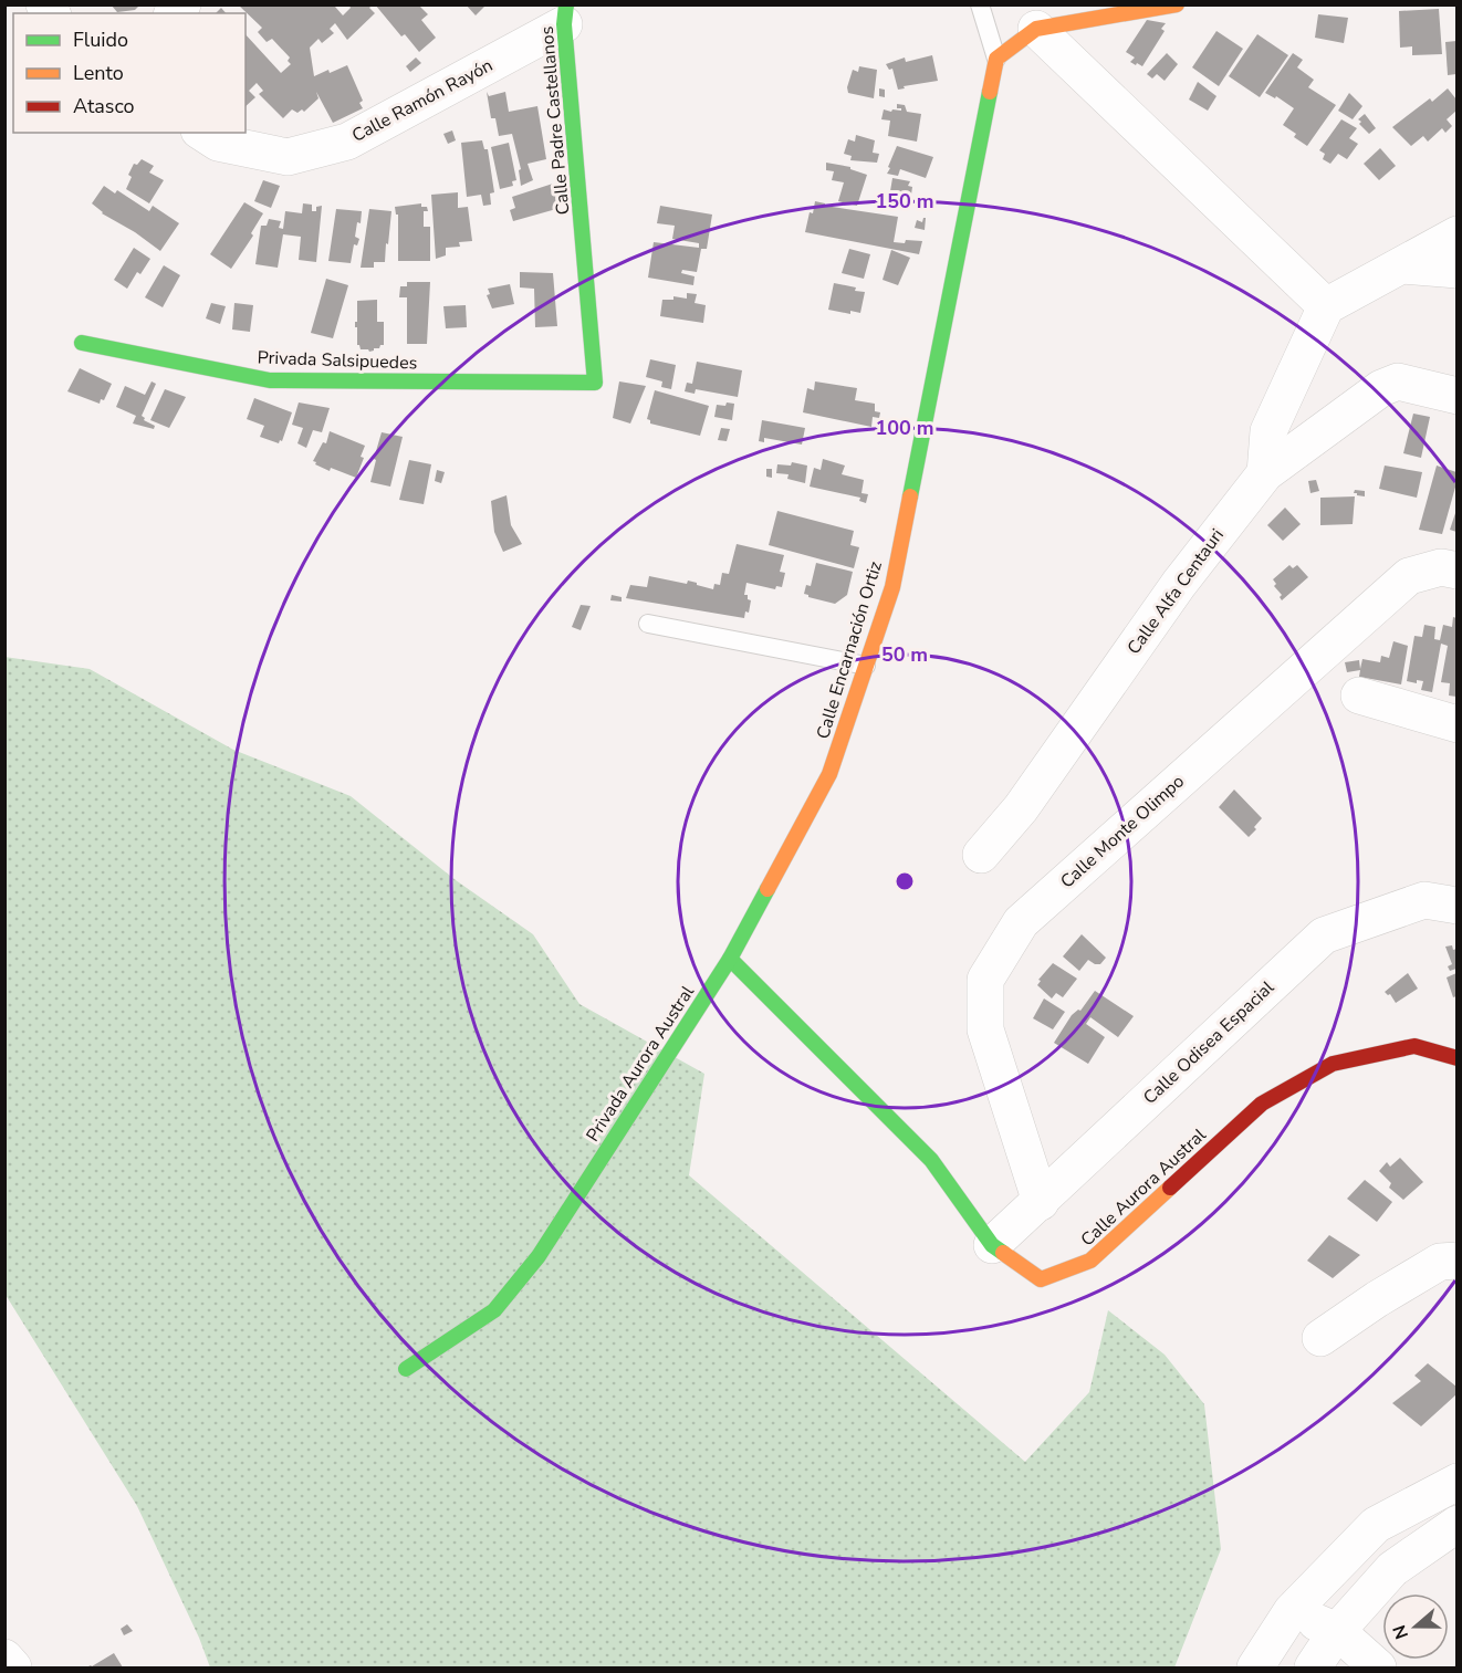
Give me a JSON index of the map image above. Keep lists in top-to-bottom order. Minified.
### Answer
{"streets":{"street":["Calle Ramón Rayón","Calle Padre Castellanos","Privada Salsipuedes","Calle Alfa Centauri","Calle Encarnación Ortiz","Calle Monte Olimpo","Calle Odisea Espacial","Privada Aurora Austral","Calle Aurora Austral"]},"crossings":[["Calle Ramón Rayón","Calle Padre Castellanos"],["Calle Padre Castellanos","Privada Salsipuedes"],["Calle Encarnación Ortiz","Privada Aurora Austral"],["Calle Encarnación Ortiz","Calle Aurora Austral"],["Calle Monte Olimpo","Calle Odisea Espacial"],["Calle Odisea Espacial","Calle Aurora Austral"],["Privada Aurora Austral","Calle Aurora Austral"]],"legend":["Fluido","Lento","Atasco"],"north":"left","rings":["150 m","100 m","50 m"]}
